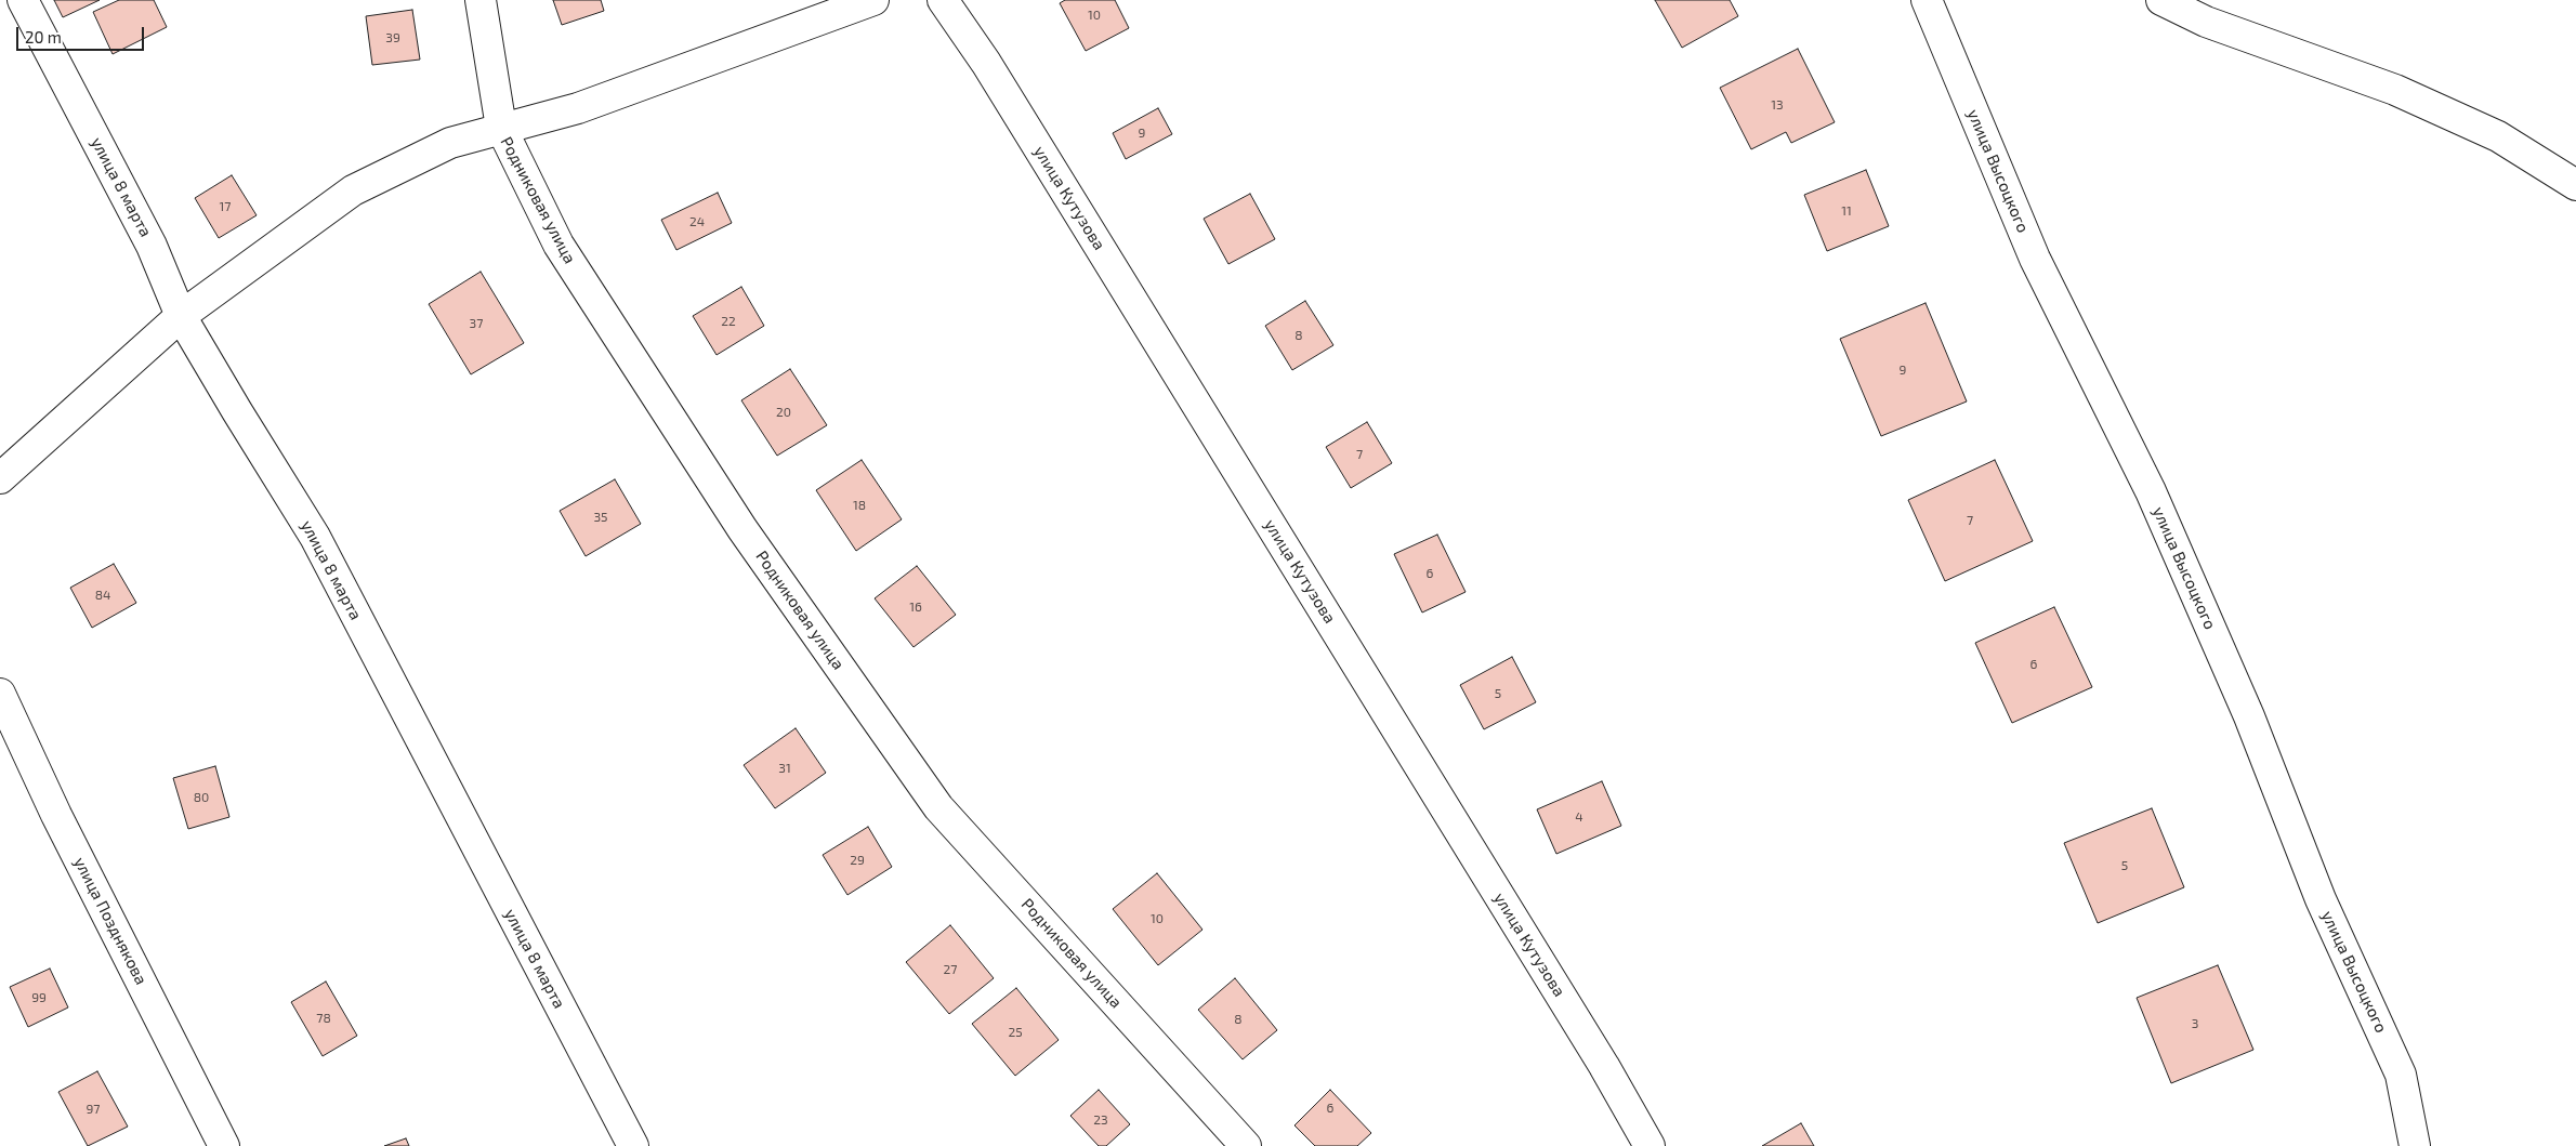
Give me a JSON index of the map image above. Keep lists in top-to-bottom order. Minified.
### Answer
{"streets":{"street":["улица Высоцкого","улица 8 марта","улица Кутузова","Родниковая улица","улица Позднякова"]},"house_numbers":["10","39","13","9","17","11","24","22","37","8","9","20","7","18","35","7","6","84","16","6","5","31","80","4","29","5","10","27","99","78","8","3","25","6","97","23"],"scale_bar":"20 m"}
